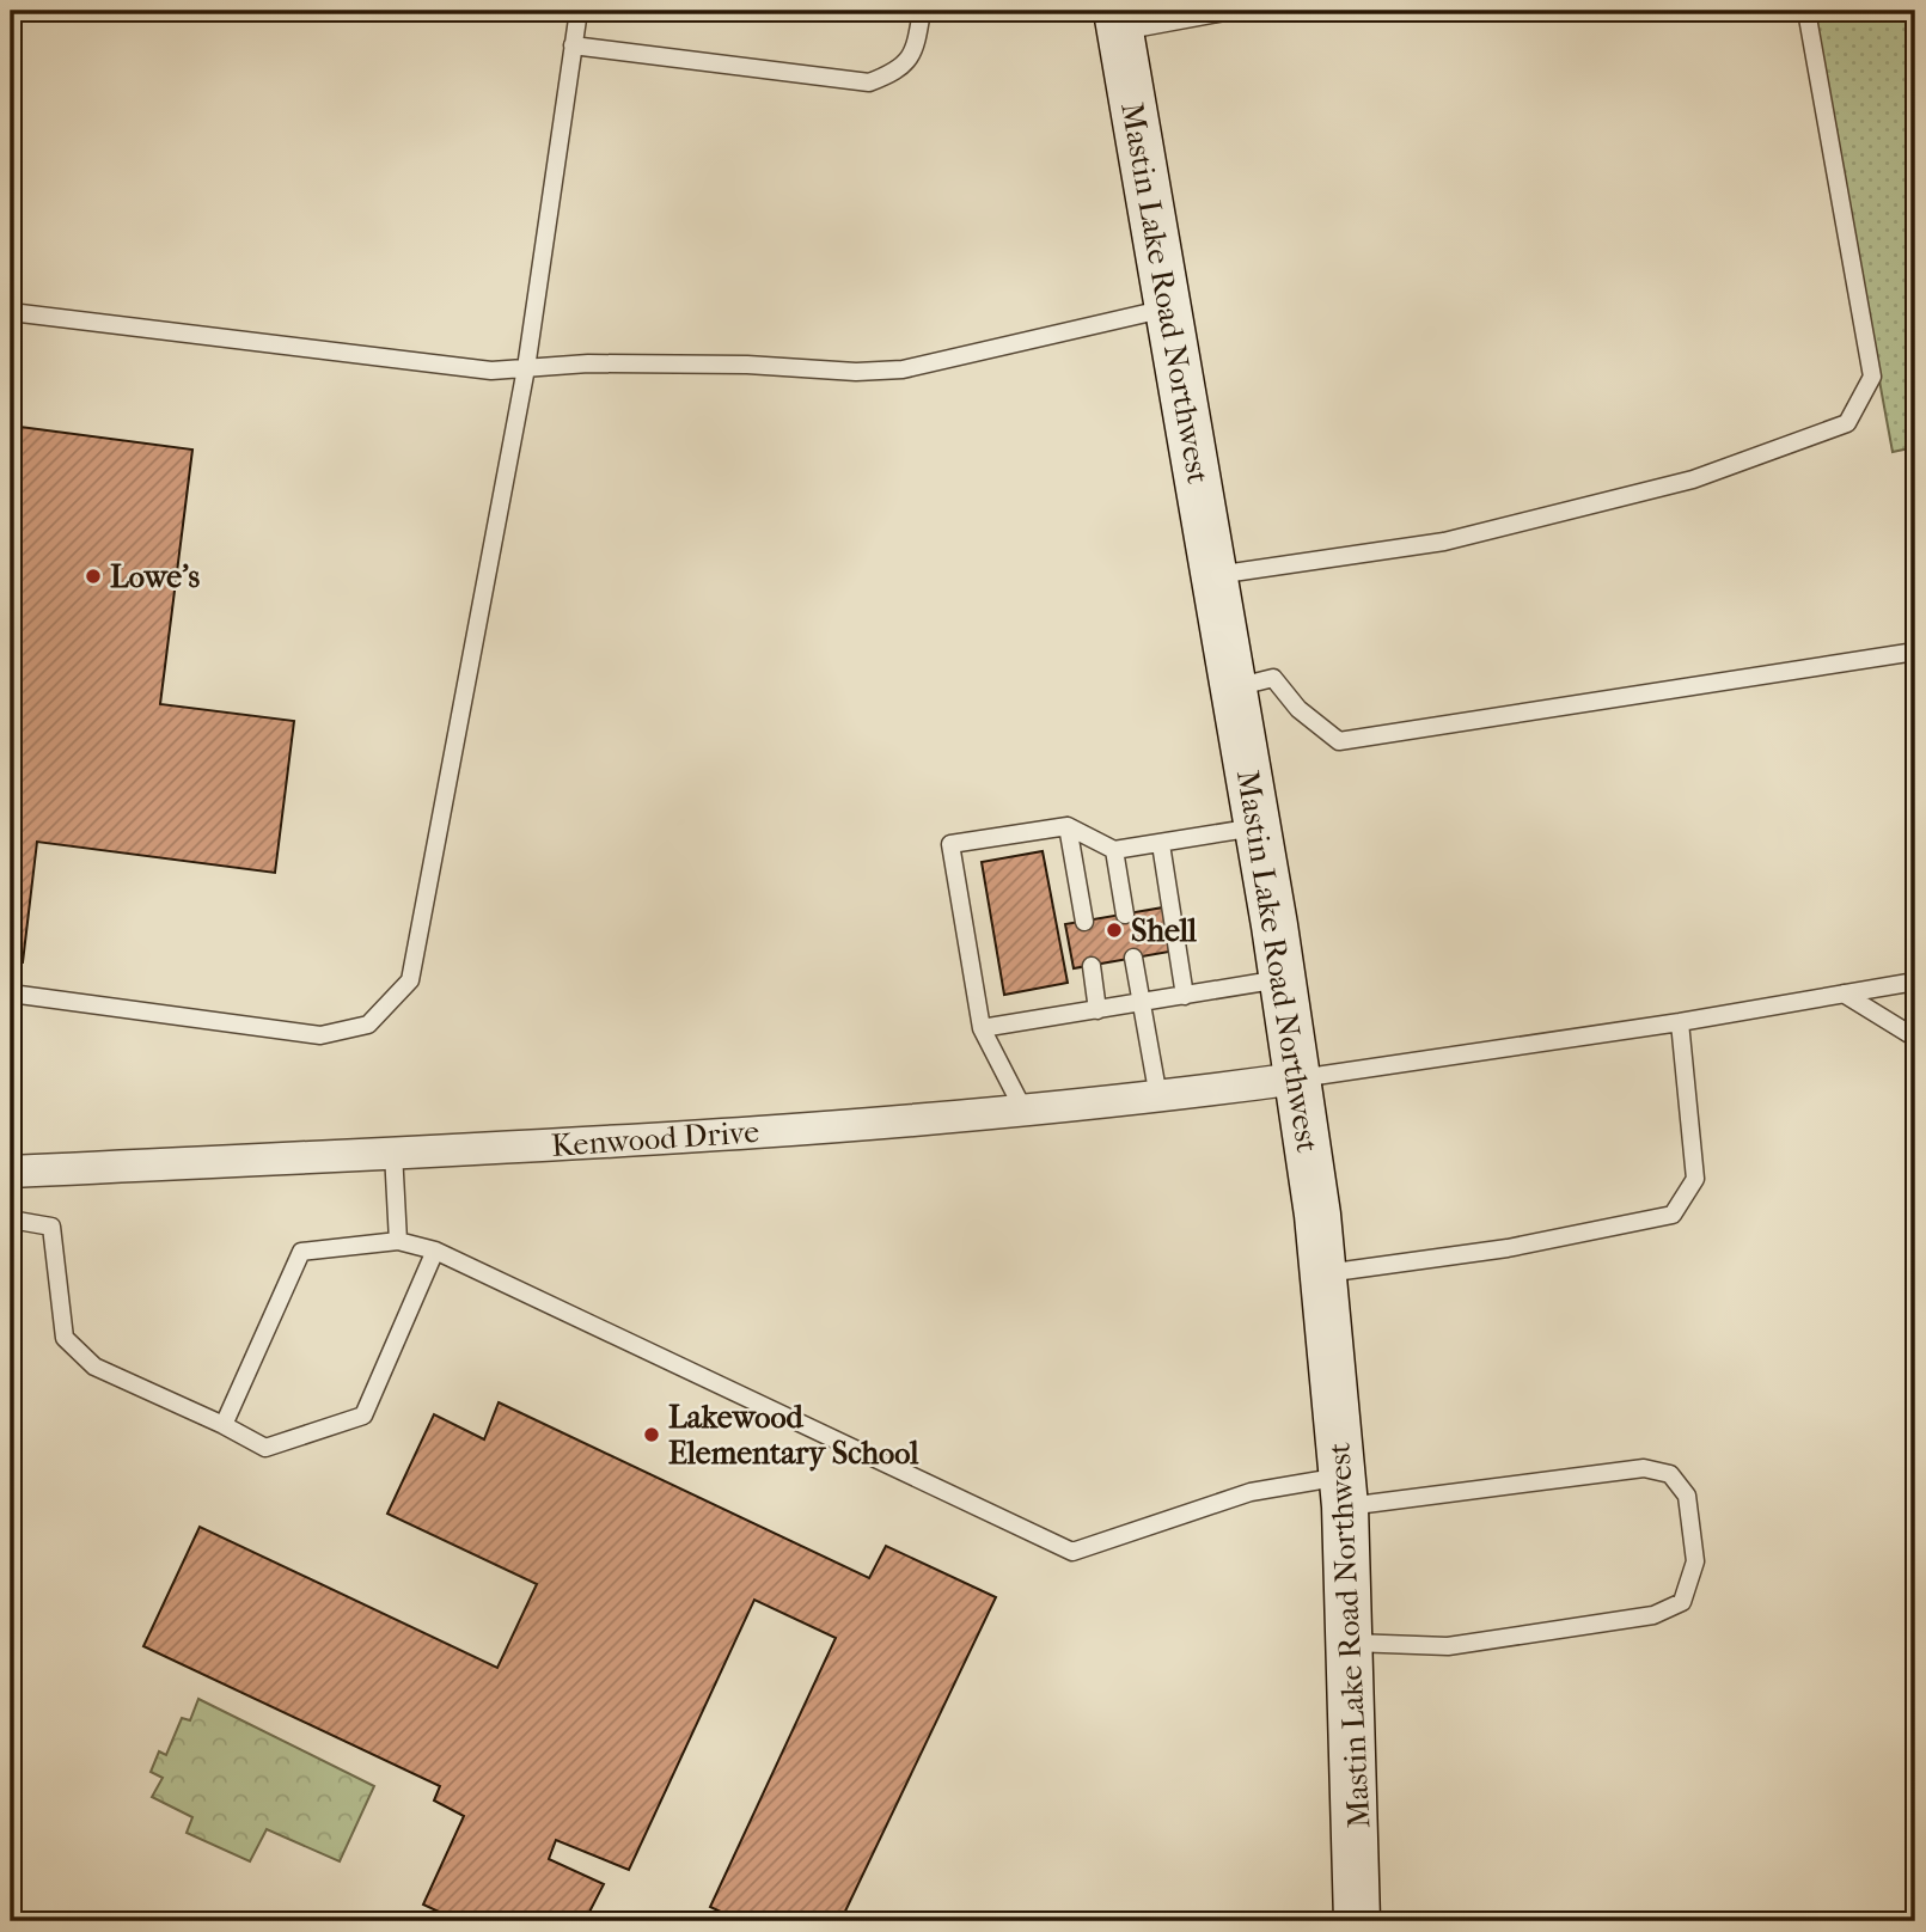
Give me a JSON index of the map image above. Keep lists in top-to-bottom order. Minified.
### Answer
{"streets":{"street":["Mastin Lake Road Northwest","Kenwood Drive"]},"crossings":[["Mastin Lake Road Northwest","Kenwood Drive"]],"places":["Lowe's","Shell","Lakewood Elementary School"]}
